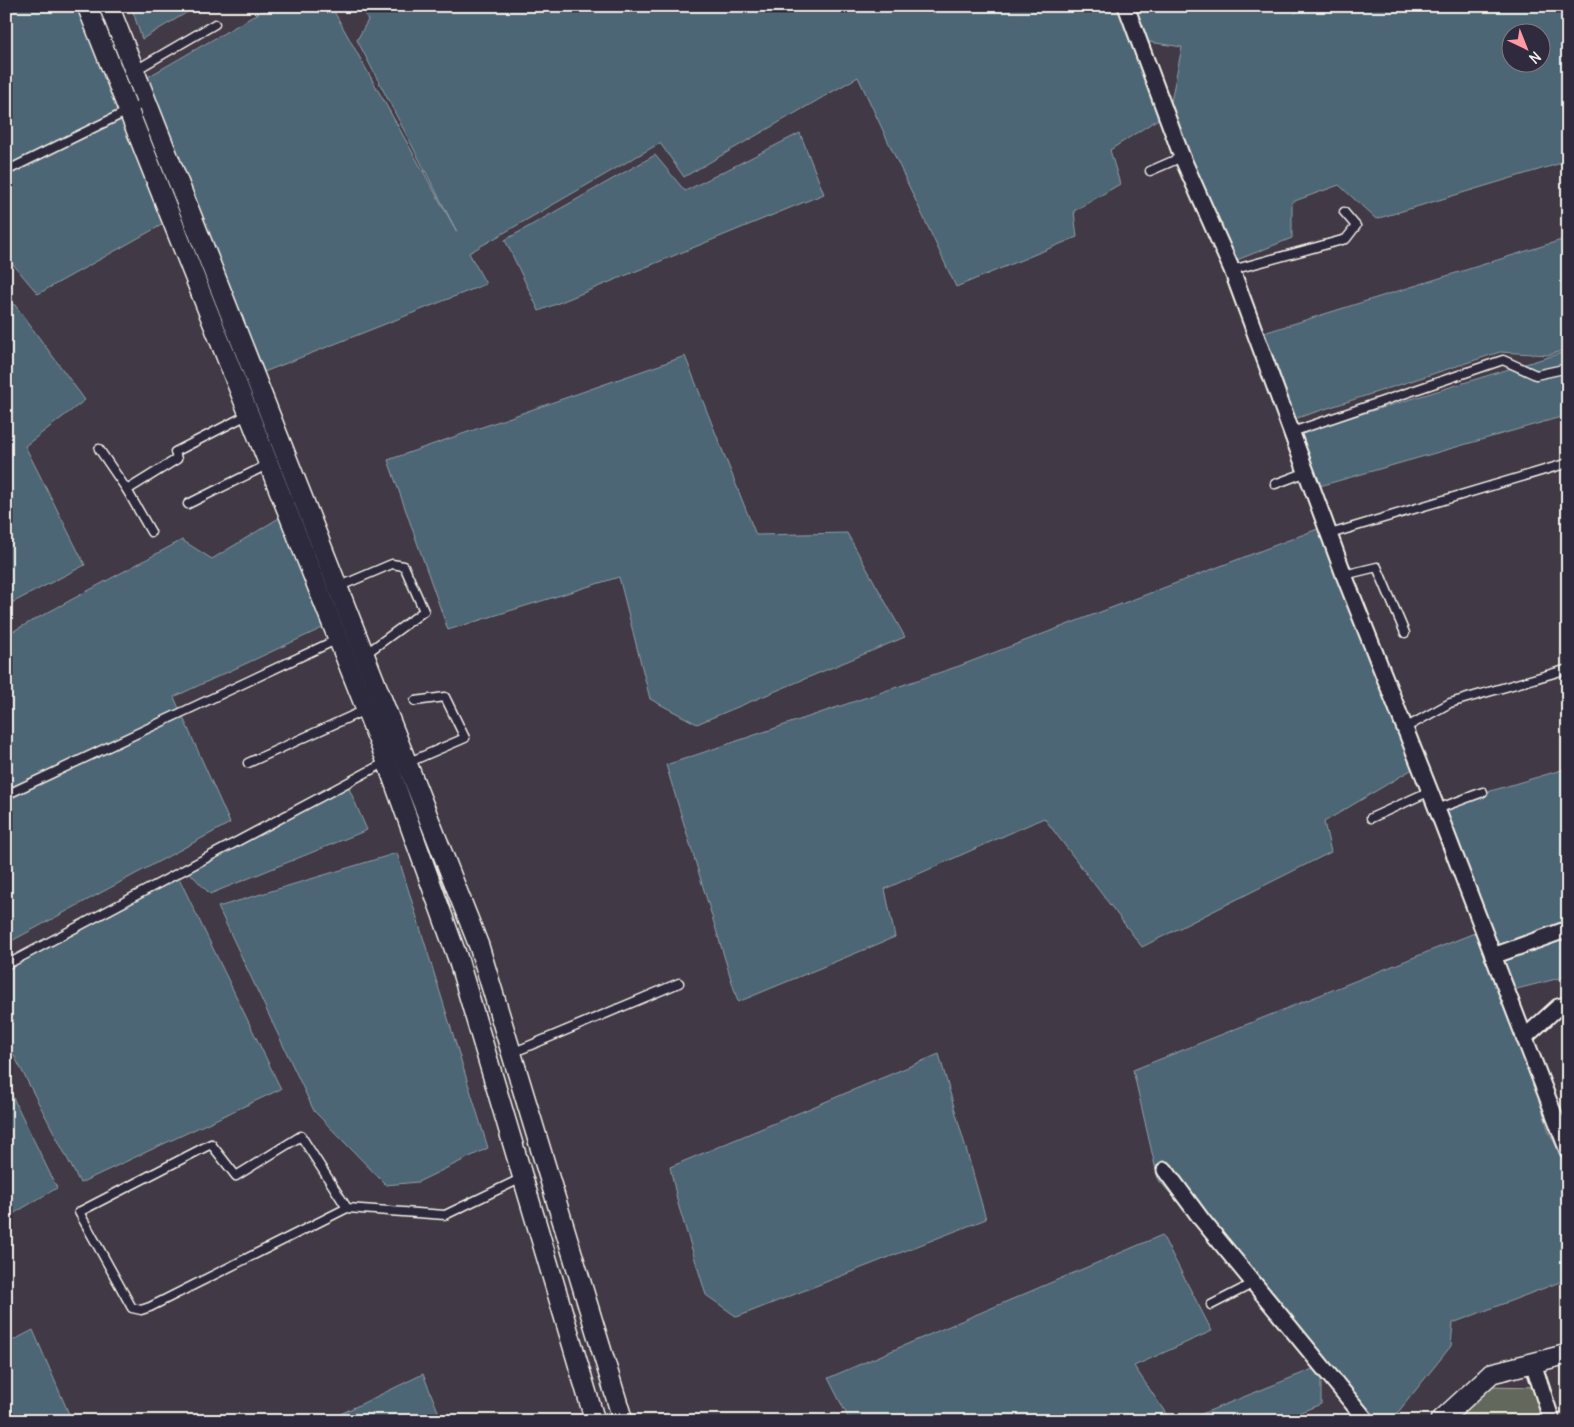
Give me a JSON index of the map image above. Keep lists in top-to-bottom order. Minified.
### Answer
{"north":"bottom right"}
